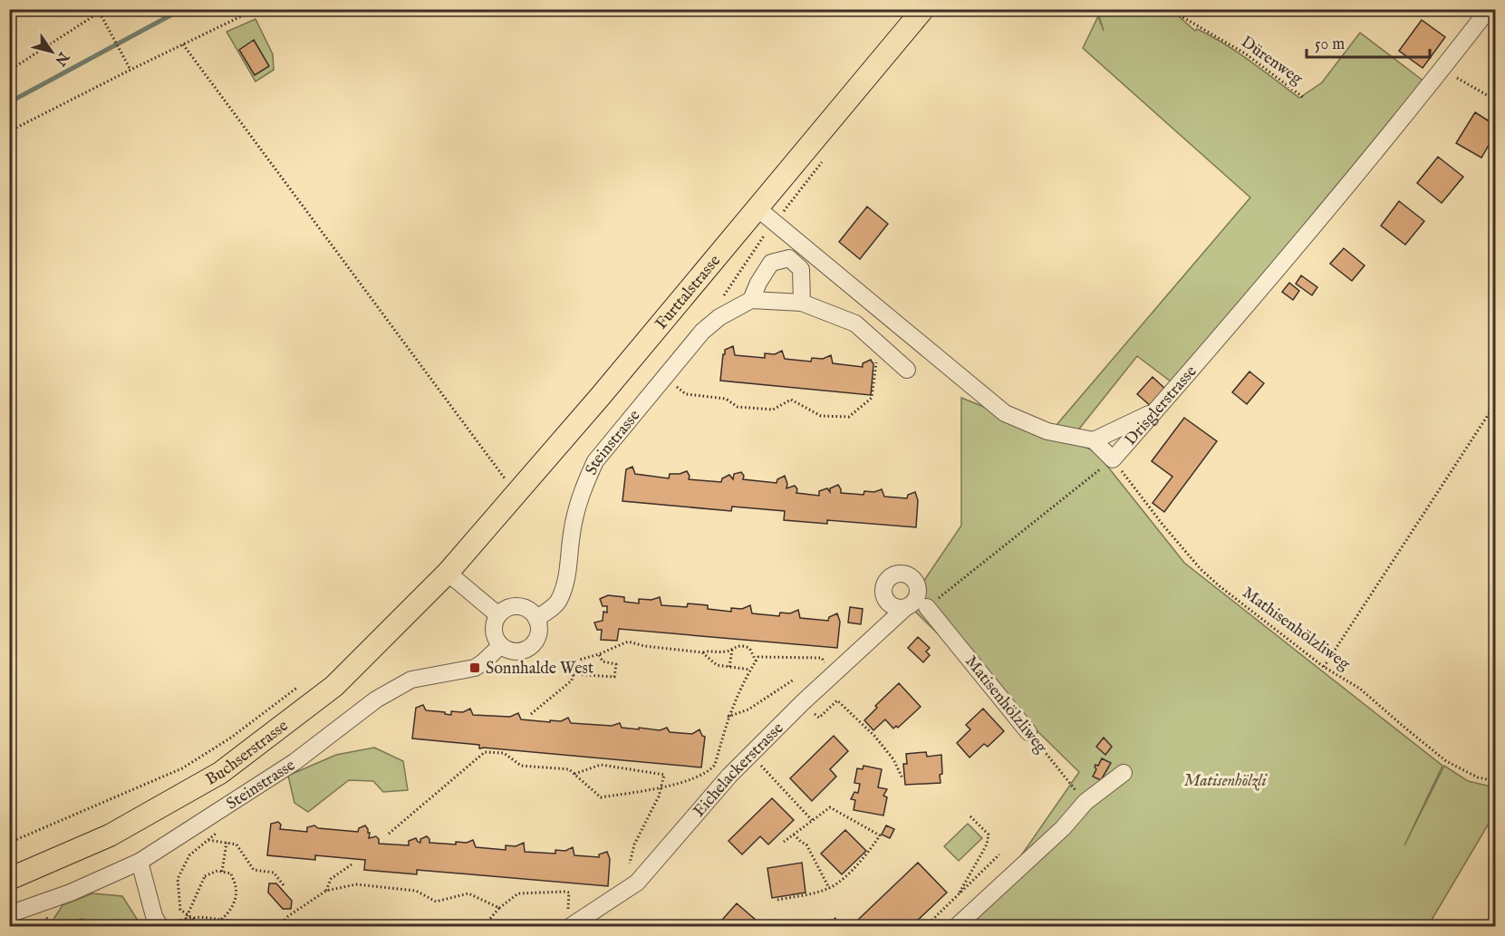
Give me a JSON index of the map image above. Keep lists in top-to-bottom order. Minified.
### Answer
{"streets":{"main road":["Furttalstrasse","Buchserstrasse"],"street":["Drisglerstrasse","Steinstrasse","Matisenhölzliweg","Eichelackerstrasse"],"path":["Dürenweg","Mathisenhölzliweg"]},"crossings":[["Furttalstrasse","Buchserstrasse"],["Drisglerstrasse","Mathisenhölzliweg"]],"parks":["Matisenhölzli"],"places":{"transit":["Sonnhalde West"]},"scale_bar":"50 m","north":"bottom right"}
